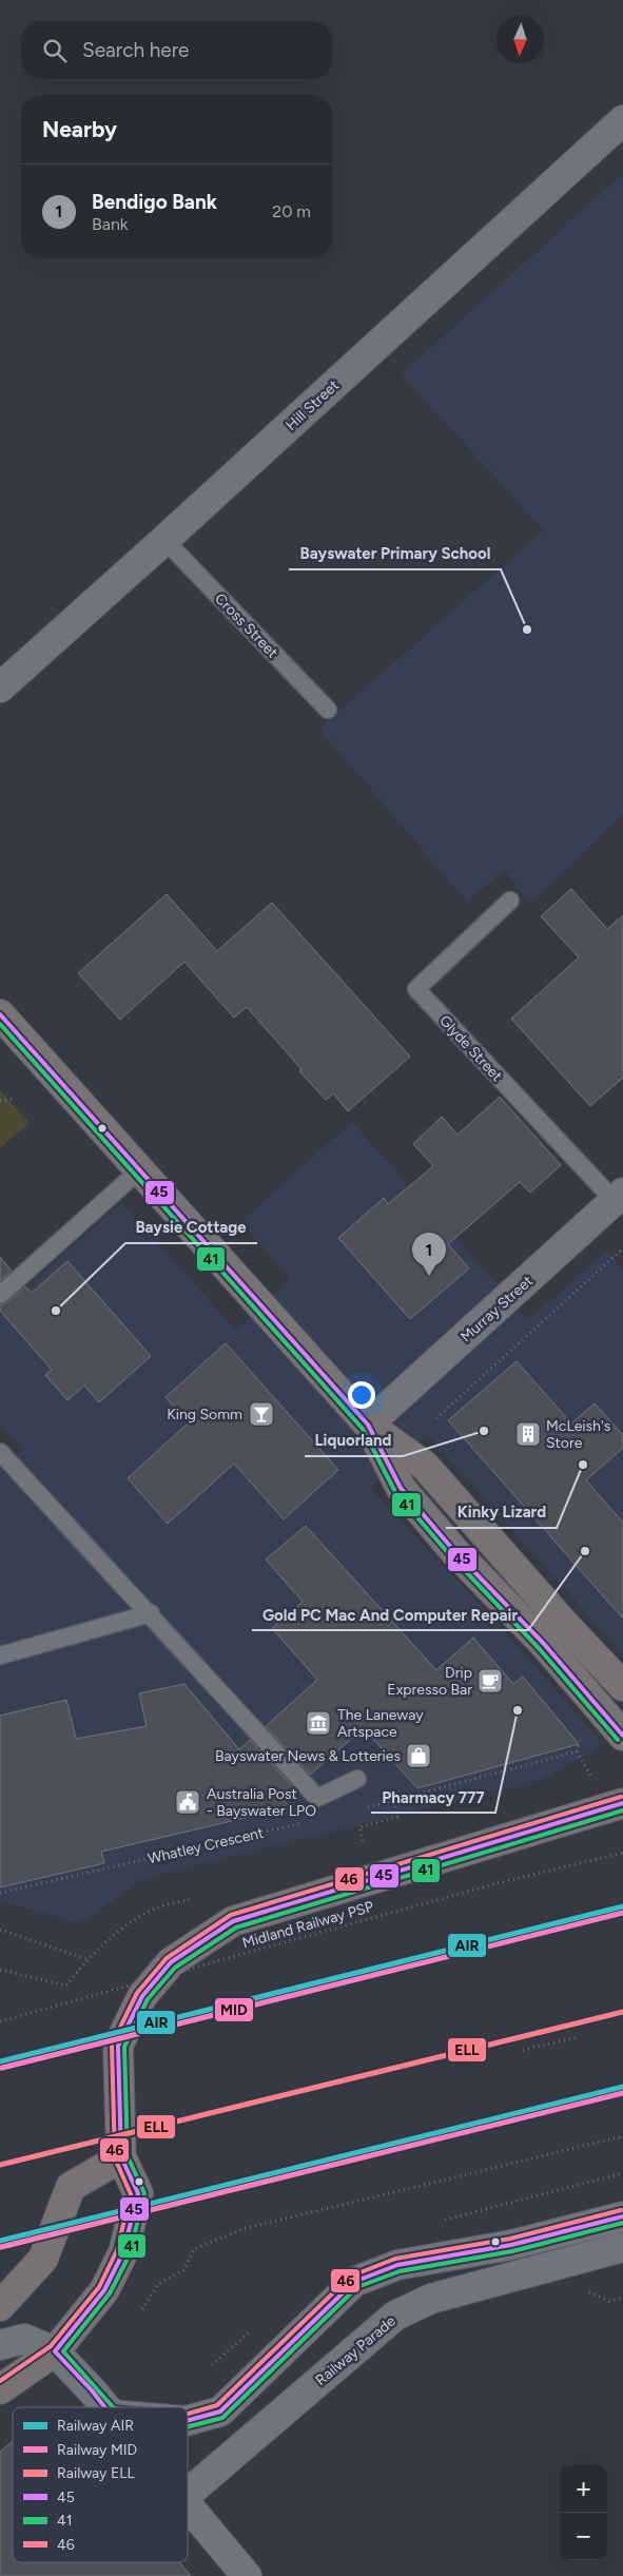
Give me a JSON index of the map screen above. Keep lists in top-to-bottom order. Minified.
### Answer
{"streets":{"street":["Hill Street","Murray Street","Railway Parade"],"lane":["Cross Street","Glyde Street"],"path":["Whatley Crescent","Midland Railway PSP"]},"crossings":[["Hill Street","Cross Street"],["Glyde Street","Murray Street"]],"places":{"other":["Bayswater Primary School","Baysie Cottage","Liquorland","Kinky Lizard","Gold PC Mac And Computer Repair","Pharmacy 777"],"bar":["King Somm"],"building":["McLeish's Store"],"cafe":["Drip Expresso Bar"],"museum":["The Laneway Artspace"],"shop":["Bayswater News & Lotteries"],"public building":["Australia Post - Bayswater LPO"]},"lines":["transit line 45","transit line 41","transit line 46","rail line AIR","rail line MID","rail line ELL"],"legend":["Railway AIR","Railway MID","Railway ELL","45","41","46"],"north":"bottom","page":{"search":"Search here","heading":"Nearby","list":[{"mark":"1","name":"Bendigo Bank","note":"Bank","value":"20 m"}],"pins":"1","map_buttons":["+","−"]}}
